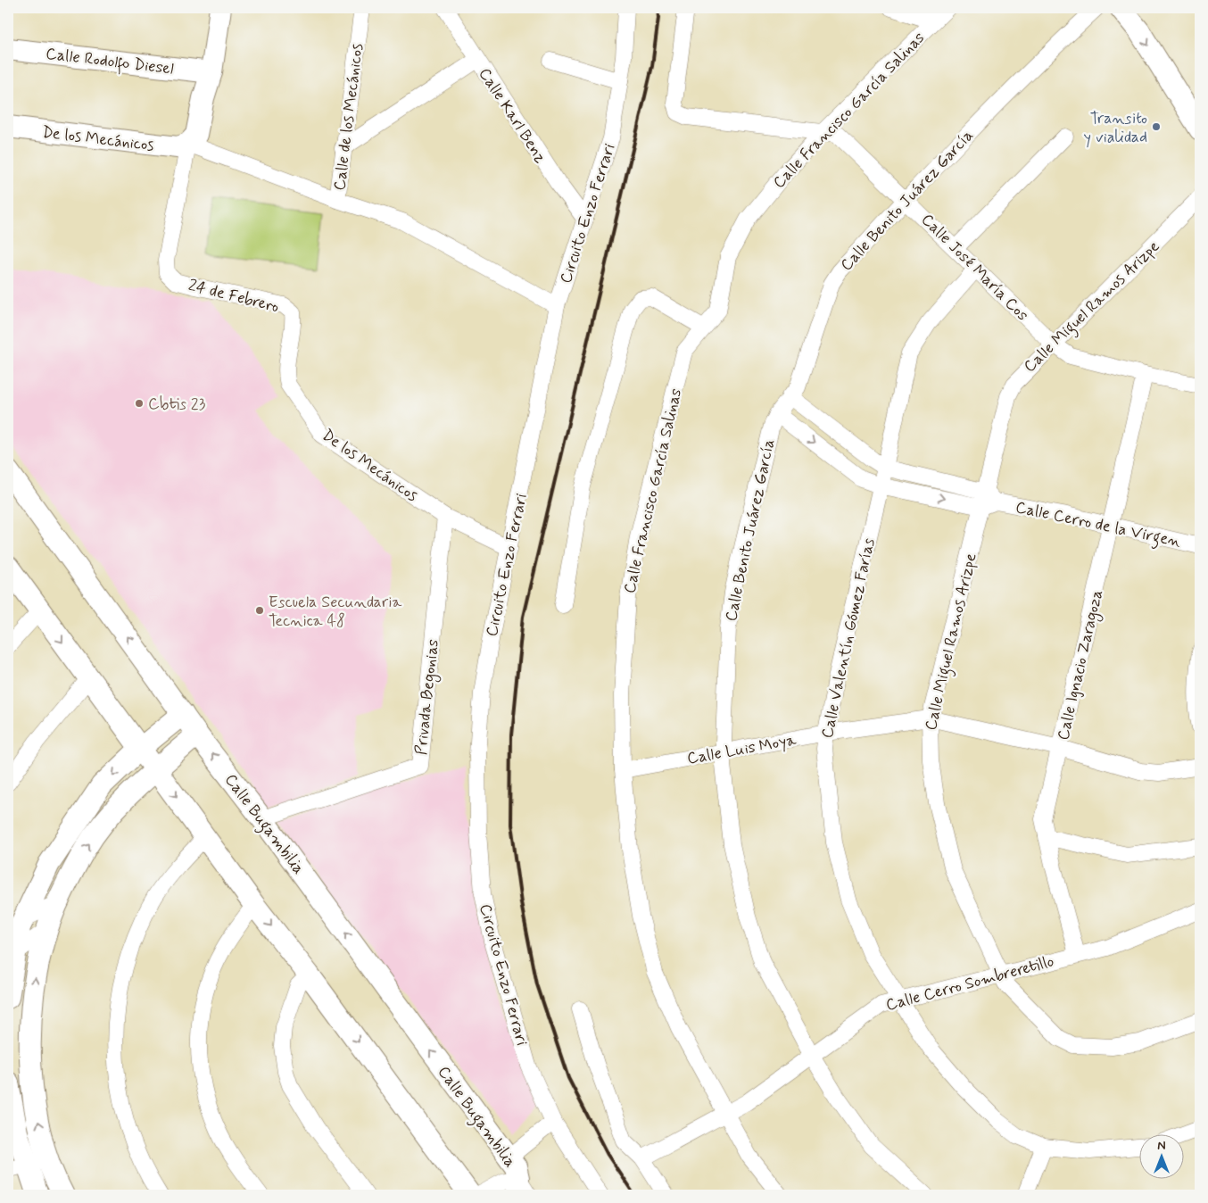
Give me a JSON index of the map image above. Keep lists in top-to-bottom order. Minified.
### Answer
{"streets":{"street":["Calle Rodolfo Diesel","Calle Francisco García Salinas","Calle Karl Benz","Calle de los Mecánicos","De los Mecánicos","Calle Benito Juárez García","Circuito Enzo Ferrari","Calle José María Cos","24 de Febrero","Calle Miguel Ramos Arizpe","Calle Cerro de la Virgen","Calle Valentín Gómez Farías","Calle Ignacio Zaragoza","Privada Begonias","Calle Luis Moya","Calle Bugambilia","Calle Cerro Sombreretillo"]},"crossings":[["Calle Francisco García Salinas","Calle José María Cos"],["Calle Francisco García Salinas","Calle Luis Moya"],["Calle Francisco García Salinas","Calle Cerro Sombreretillo"],["Calle Karl Benz","Circuito Enzo Ferrari"],["Calle de los Mecánicos","De los Mecánicos"],["Calle de los Mecánicos","24 de Febrero"],["De los Mecánicos","Circuito Enzo Ferrari"],["De los Mecánicos","24 de Febrero"],["De los Mecánicos","Privada Begonias"],["Calle Benito Juárez García","Calle José María Cos"],["Calle Benito Juárez García","Calle Luis Moya"],["Calle Benito Juárez García","Calle Cerro Sombreretillo"],["Calle José María Cos","Calle Miguel Ramos Arizpe"],["Calle José María Cos","Calle Valentín Gómez Farías"],["Calle José María Cos","Calle Ignacio Zaragoza"],["Calle Miguel Ramos Arizpe","Calle Cerro de la Virgen"],["Calle Miguel Ramos Arizpe","Calle Luis Moya"],["Calle Miguel Ramos Arizpe","Calle Cerro Sombreretillo"],["Calle Cerro de la Virgen","Calle Ignacio Zaragoza"],["Calle Valentín Gómez Farías","Calle Luis Moya"],["Calle Valentín Gómez Farías","Calle Cerro Sombreretillo"],["Calle Ignacio Zaragoza","Calle Luis Moya"],["Calle Ignacio Zaragoza","Calle Cerro Sombreretillo"],["Privada Begonias","Calle Bugambilia"]],"places":["Transito y vialidad","Cbtis 23","Escuela Secundaria Tecnica 48"],"north":"top"}
